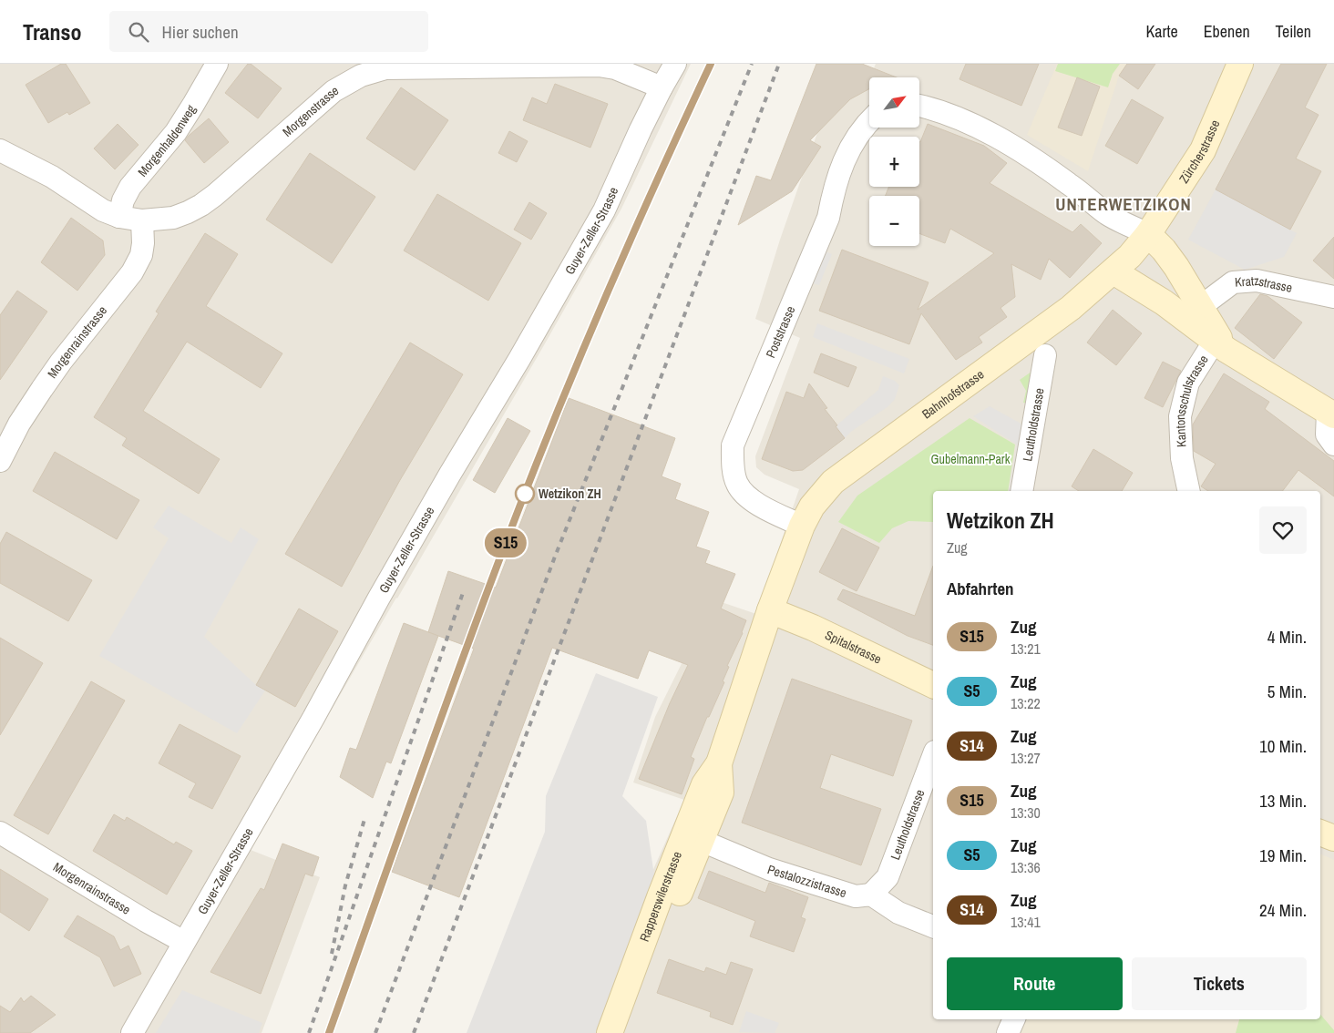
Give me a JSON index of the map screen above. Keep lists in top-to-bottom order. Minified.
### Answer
{"streets":{"main road":["Zürcherstrasse","Bahnhofstrasse","Spitalstrasse","Rapperswilerstrasse"],"street":["Morgenstrasse","Morgenhaldenweg","Guyer-Zeller-Strasse","Kratzstrasse","Poststrasse","Morgenrainstrasse","Kantonsschulstrasse","Leutholdstrasse","Pestalozzistrasse"]},"crossings":[["Morgenstrasse","Morgenhaldenweg"],["Morgenstrasse","Guyer-Zeller-Strasse"],["Morgenstrasse","Morgenrainstrasse"],["Zürcherstrasse","Bahnhofstrasse"],["Guyer-Zeller-Strasse","Morgenrainstrasse"],["Poststrasse","Bahnhofstrasse"],["Poststrasse","Rapperswilerstrasse"],["Bahnhofstrasse","Rapperswilerstrasse"],["Leutholdstrasse","Pestalozzistrasse"],["Spitalstrasse","Rapperswilerstrasse"],["Pestalozzistrasse","Rapperswilerstrasse"]],"districts":["UNTERWETZIKON"],"parks":["Gubelmann-Park"],"places":["Wetzikon ZH"],"north":"top right","page":{"header":"Transo","search":"Hier suchen","nav":["Karte","Ebenen","Teilen"],"on_map":"S15","map_buttons":["+","−"],"heading":[["Wetzikon ZH","Zug"],"Abfahrten"],"list":[{"mark":"S15","name":"Zug","note":"13:21","value":"4 Min."},{"mark":"S5","name":"Zug","note":"13:22","value":"5 Min."},{"mark":"S14","name":"Zug","note":"13:27","value":"10 Min."},{"mark":"S15","name":"Zug","note":"13:30","value":"13 Min."},{"mark":"S5","name":"Zug","note":"13:36","value":"19 Min."},{"mark":"S14","name":"Zug","note":"13:41","value":"24 Min."}],"buttons":["Route","Tickets"]}}
